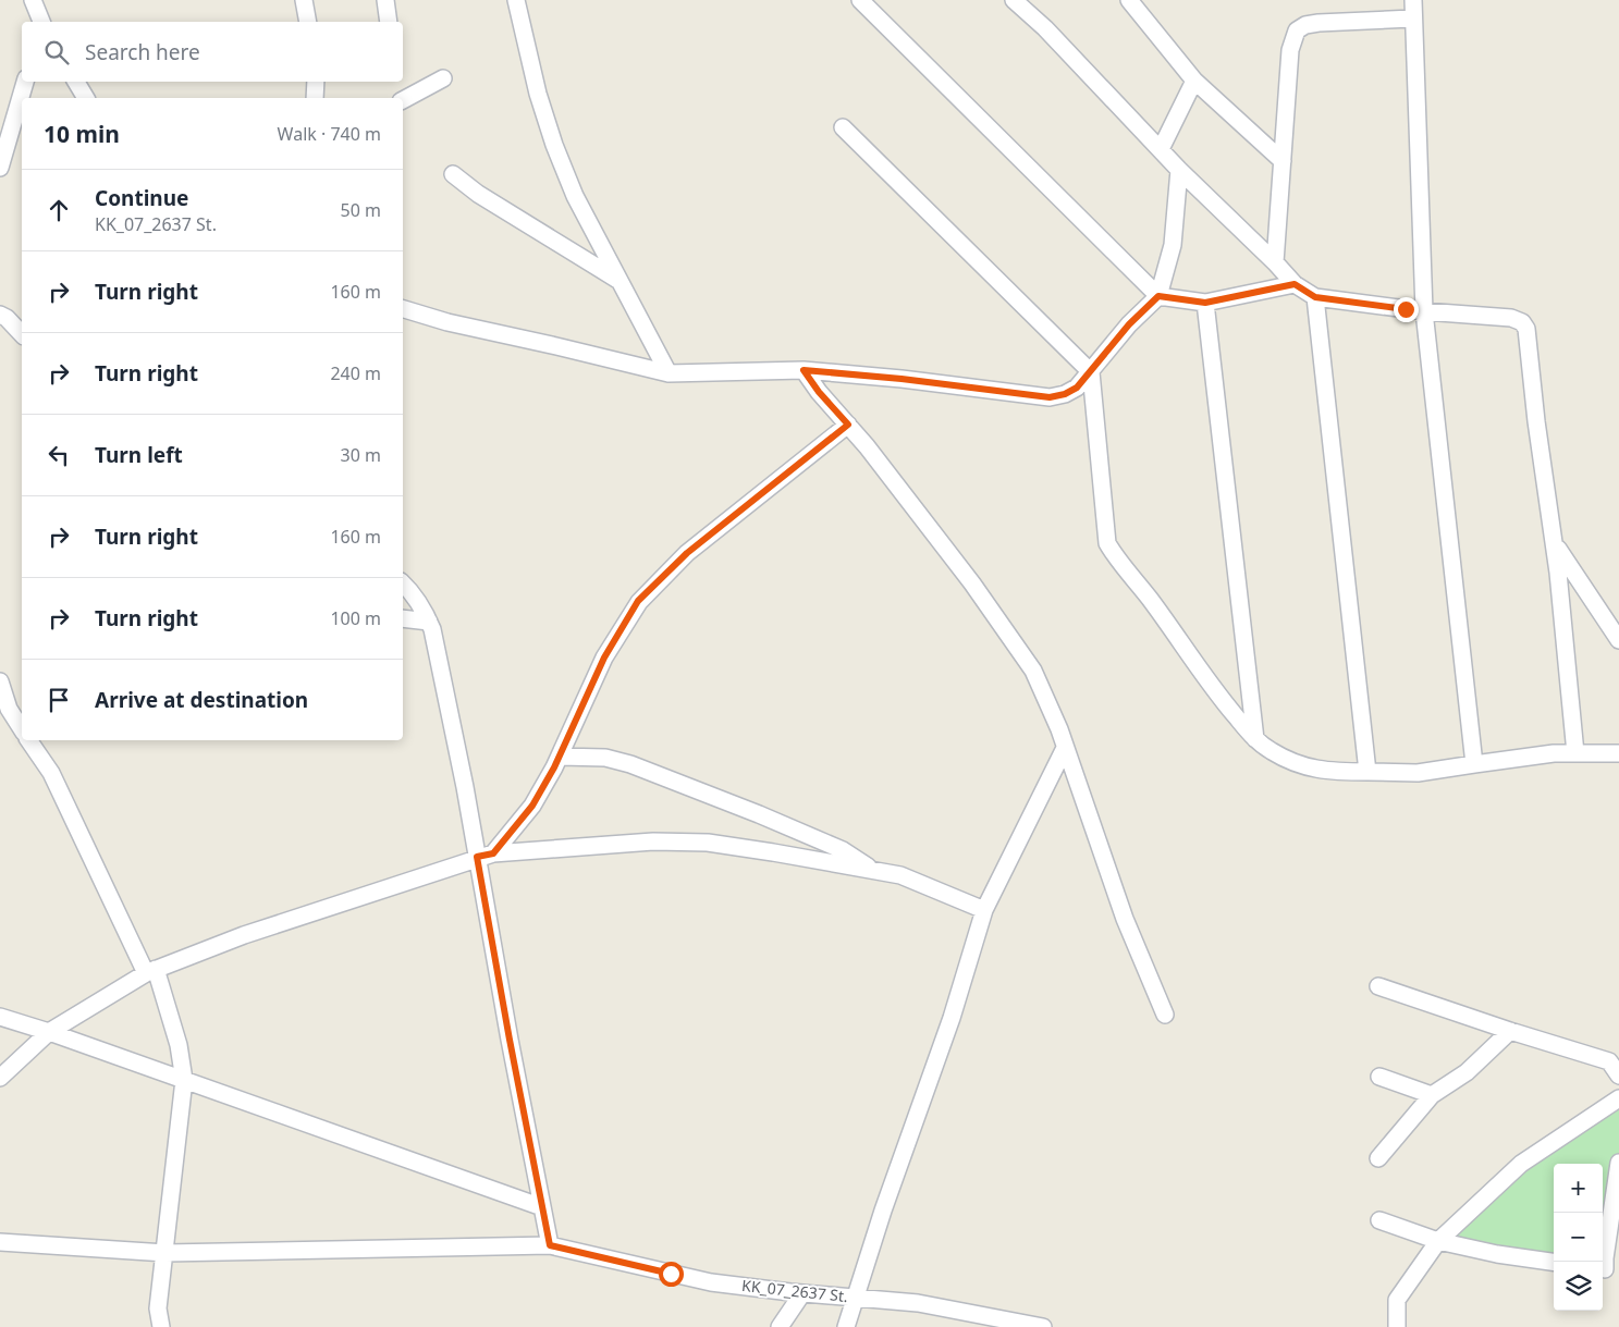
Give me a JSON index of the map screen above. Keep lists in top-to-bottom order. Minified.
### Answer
{"streets":{"street":["KK_07_2637 St."]},"page":{"search":"Search here","heading":["10 min","Walk · 740 m"],"list":[["Continue","KK_07_2637 St.","50 m"],["Turn right","160 m"],["Turn right","240 m"],["Turn left","30 m"],["Turn right","160 m"],["Turn right","100 m"],"Arrive at destination"],"map_buttons":["+","−"]}}
